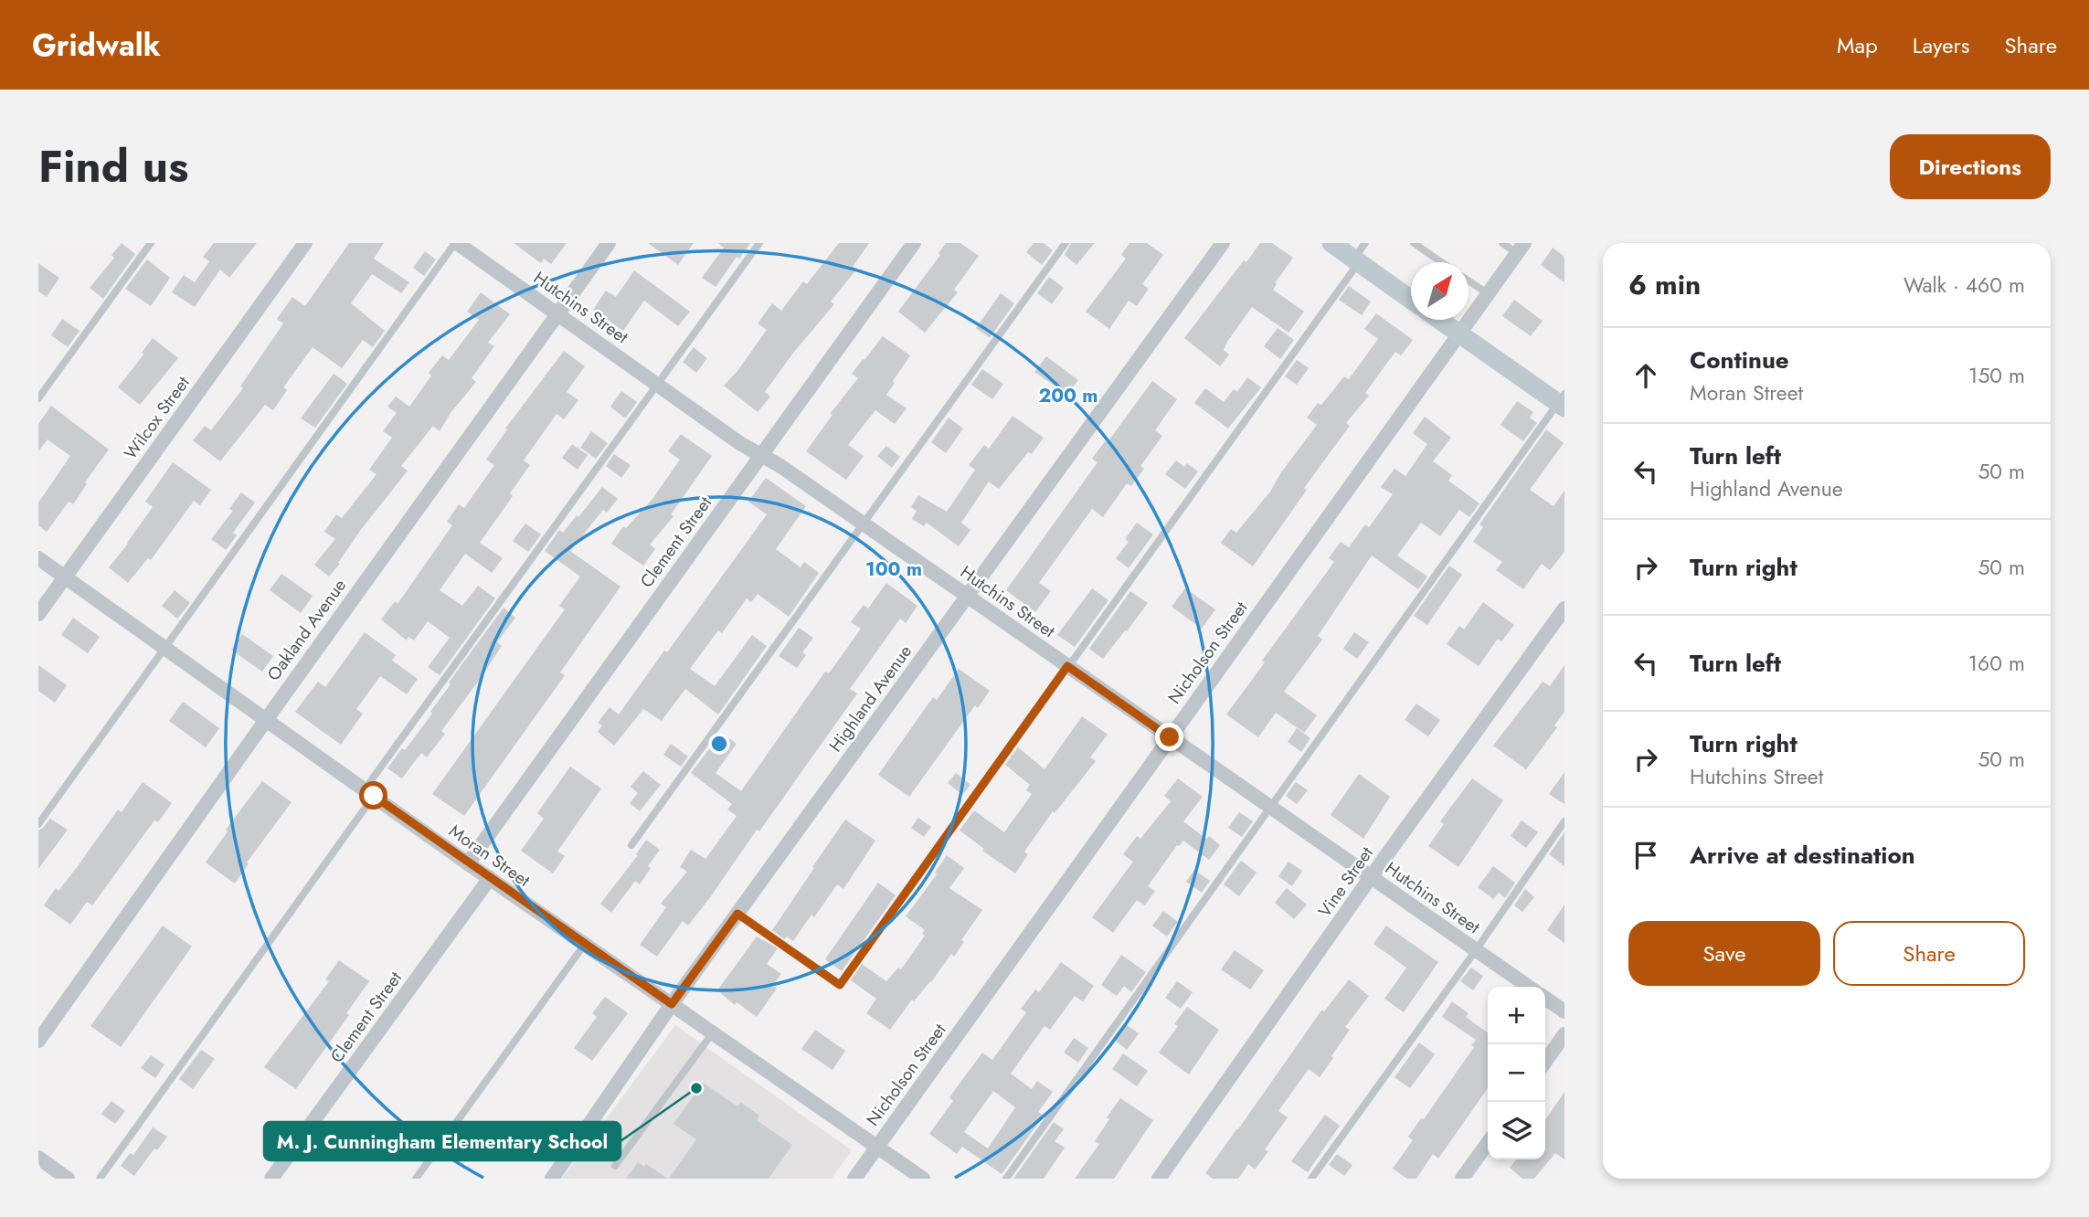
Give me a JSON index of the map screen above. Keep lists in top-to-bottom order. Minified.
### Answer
{"streets":{"street":["Hutchins Street","Wilcox Street","Clement Street","Oakland Avenue","Nicholson Street","Highland Avenue","Moran Street","Vine Street"]},"crossings":[["Hutchins Street","Clement Street"],["Hutchins Street","Oakland Avenue"],["Hutchins Street","Nicholson Street"],["Hutchins Street","Highland Avenue"],["Hutchins Street","Vine Street"],["Wilcox Street","Moran Street"],["Clement Street","Moran Street"],["Oakland Avenue","Moran Street"],["Nicholson Street","Moran Street"],["Highland Avenue","Moran Street"]],"places":["M. J. Cunningham Elementary School"],"north":"top right","page":{"header":"Gridwalk","nav":["Map","Layers","Share"],"title":"Find us","buttons":["Directions",["Save","Share"]],"heading":["6 min","Walk · 460 m"],"list":[["Continue","Moran Street","150 m"],["Turn left","Highland Avenue","50 m"],["Turn right","50 m"],["Turn left","160 m"],["Turn right","Hutchins Street","50 m"],"Arrive at destination"],"map_buttons":["+","−"]},"rings":["200 m","100 m"]}
